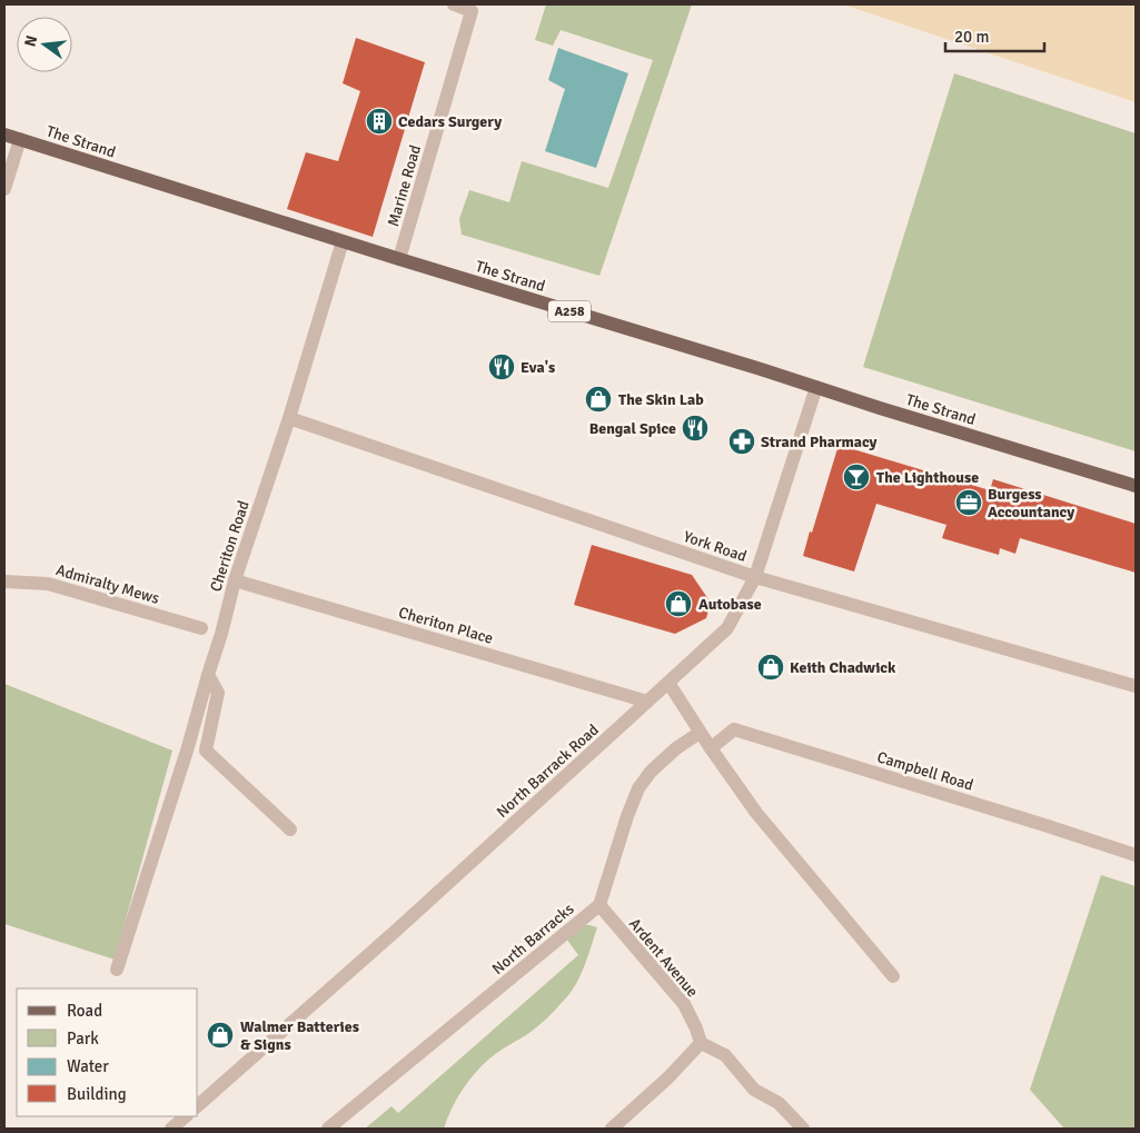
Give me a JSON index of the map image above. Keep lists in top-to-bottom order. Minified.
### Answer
{"streets":{"main road":["The Strand","A258"],"street":["Marine Road","Cheriton Road","York Road","Admiralty Mews","Cheriton Place","North Barrack Road","Campbell Road","North Barracks","Ardent Avenue"]},"crossings":[["The Strand","Marine Road"],["The Strand","Cheriton Road"],["The Strand","North Barrack Road"],["Cheriton Road","York Road"],["Cheriton Road","Cheriton Place"],["York Road","North Barrack Road"],["Cheriton Place","North Barrack Road"],["North Barracks","Ardent Avenue"]],"places":{"building":["Cedars Surgery"],"restaurant":["Eva's","Bengal Spice"],"shop":["The Skin Lab","Autobase","Keith Chadwick","Walmer Batteries & Signs"],"pharmacy":["Strand Pharmacy"],"bar":["The Lighthouse"],"office":["Burgess Accountancy"]},"legend":["Road","Park","Water","Building"],"scale_bar":"20 m","north":"left"}
